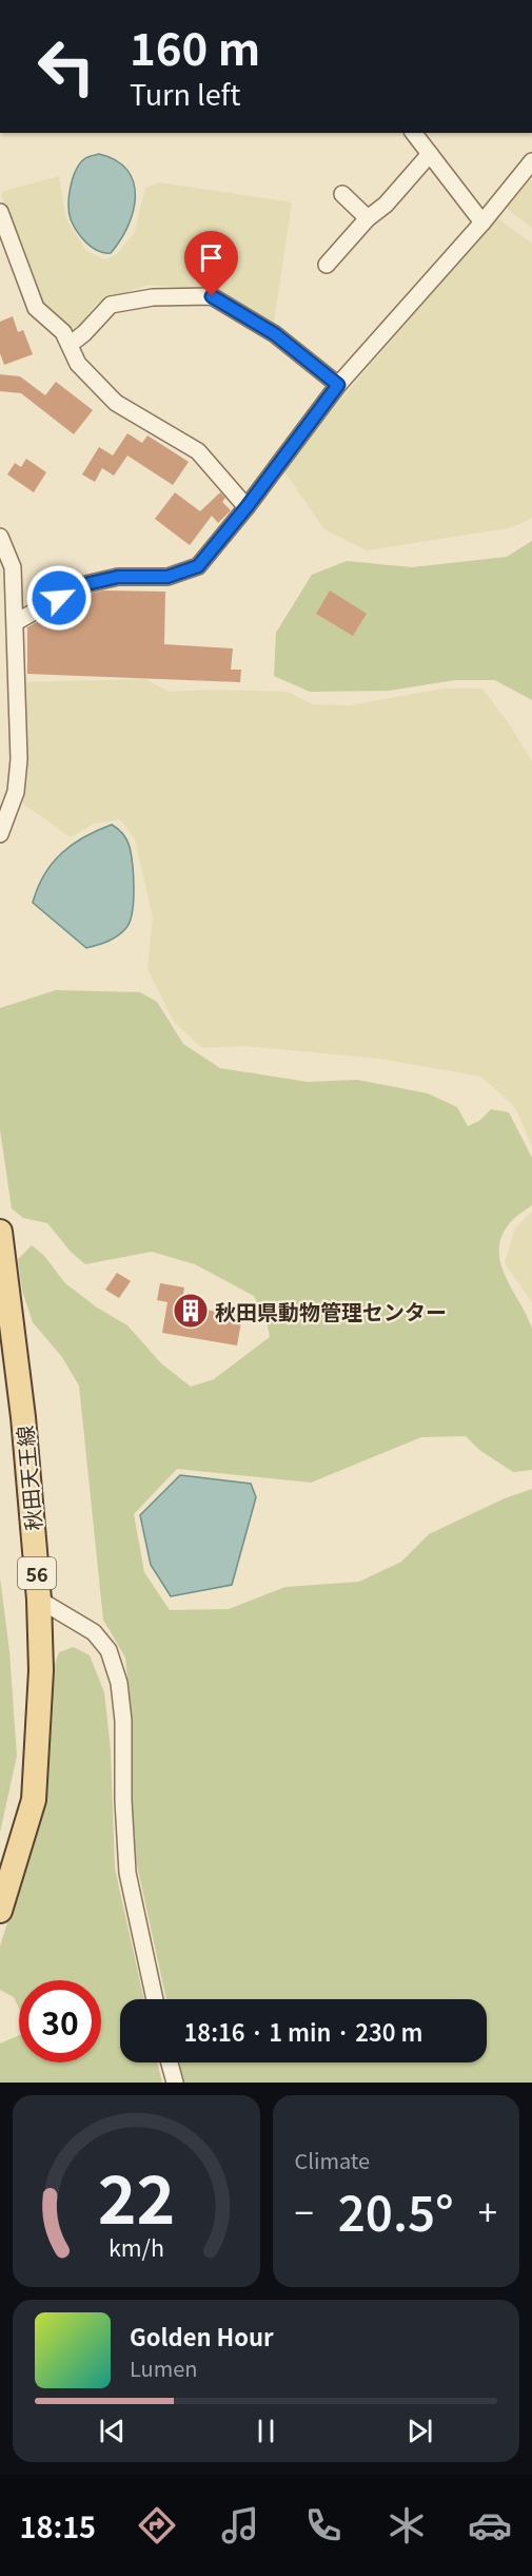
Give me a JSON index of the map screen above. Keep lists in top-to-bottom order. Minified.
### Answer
{"streets":{"main road":["秋田天王線","56"]},"places":{"building":["秋田県動物管理センター"]},"page":{"turn":["160 m","Turn left"],"limit":"30","trip":"18:16 · 1 min · 230 m","tile":"Climate","heat":["−","20.5°","+"],"song":["Golden Hour","Lumen"],"tabs":"18:15","gauge":["22","km/h"]}}
